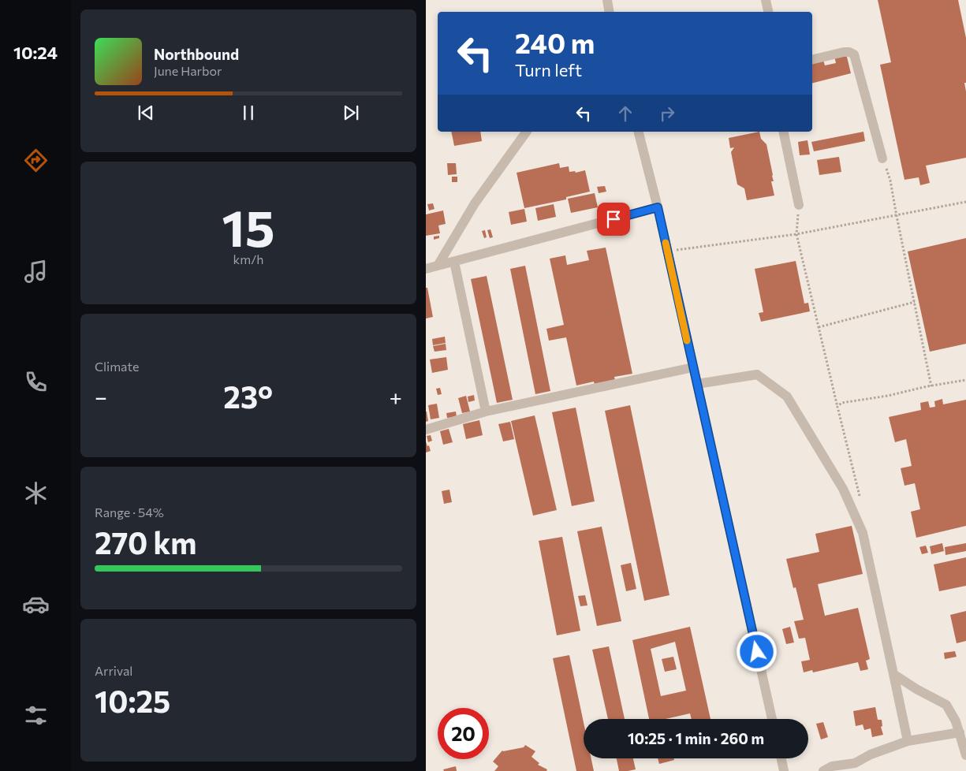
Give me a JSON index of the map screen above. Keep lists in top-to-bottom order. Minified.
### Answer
{"page":{"tabs":"10:24","turn":["240 m","Turn left"],"song":["Northbound","June Harbor"],"tile":[["15","km/h"],"Climate",["Range · 54%","270 km"],["Arrival","10:25"]],"heat":["−","23°","+"],"limit":"20","trip":"10:25 · 1 min · 260 m"}}
